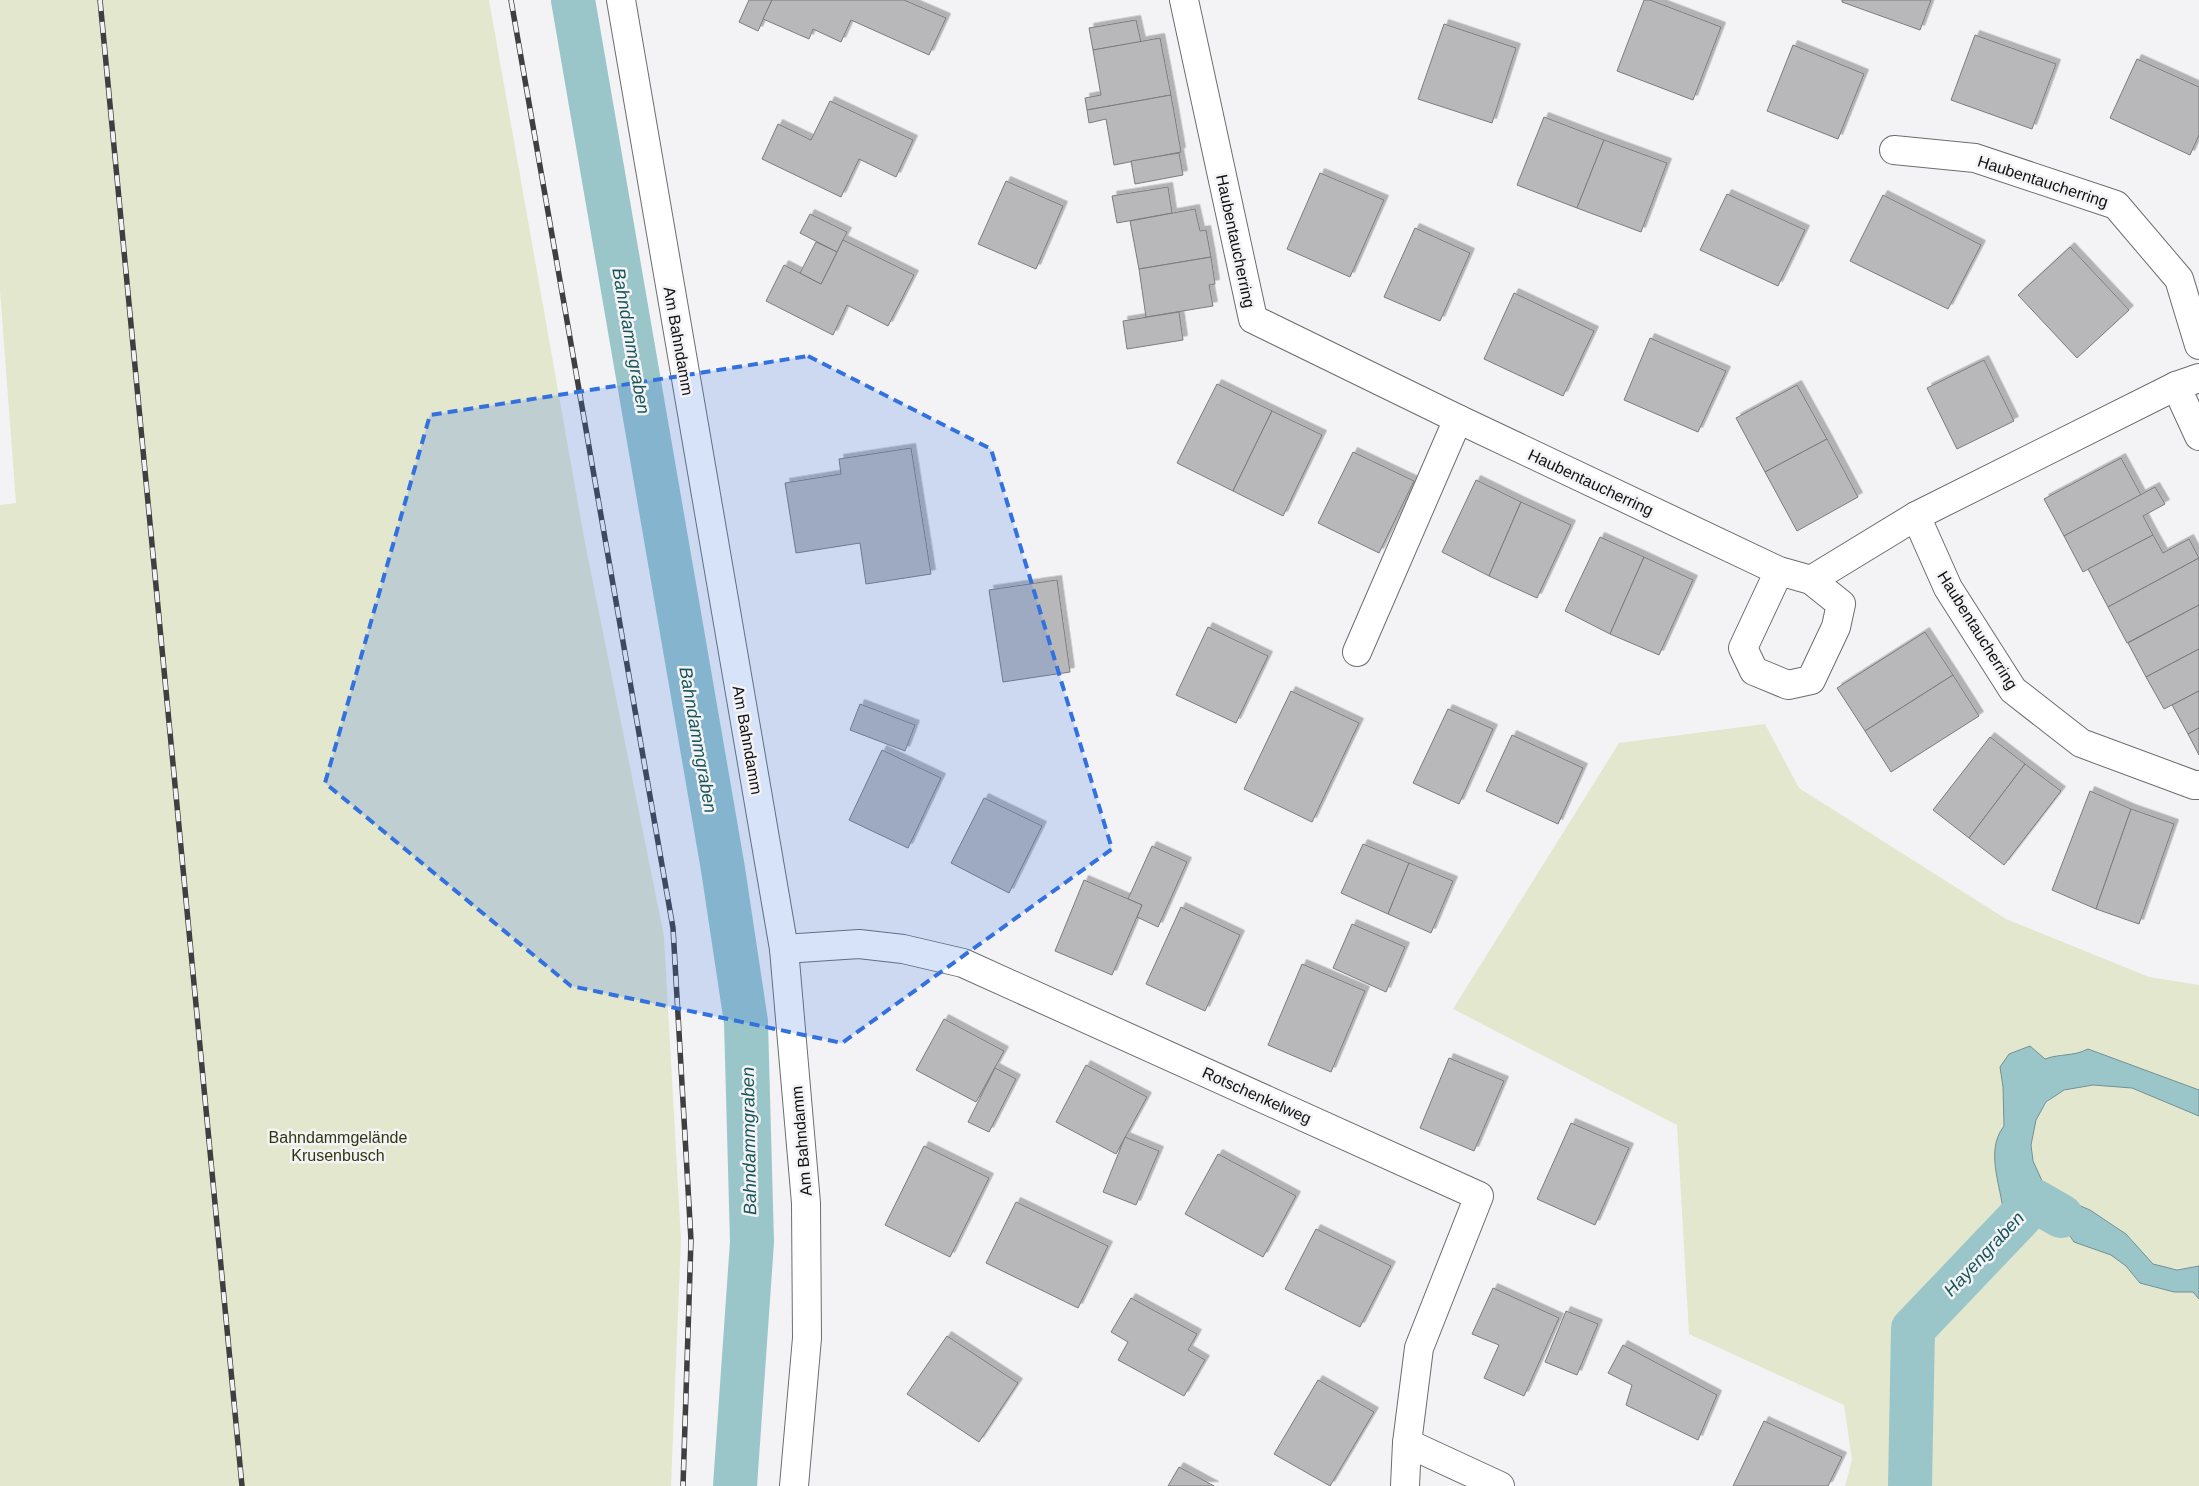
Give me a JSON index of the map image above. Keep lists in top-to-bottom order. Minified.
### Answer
{"streets":{"street":["Haubentaucherring","Am Bahndamm","Rotschenkelweg"]},"crossings":[["Am Bahndamm","Rotschenkelweg"]],"water":["Bahndammgraben","Hayengraben"],"parks":["Bahndammgelände Krusenbusch"]}
